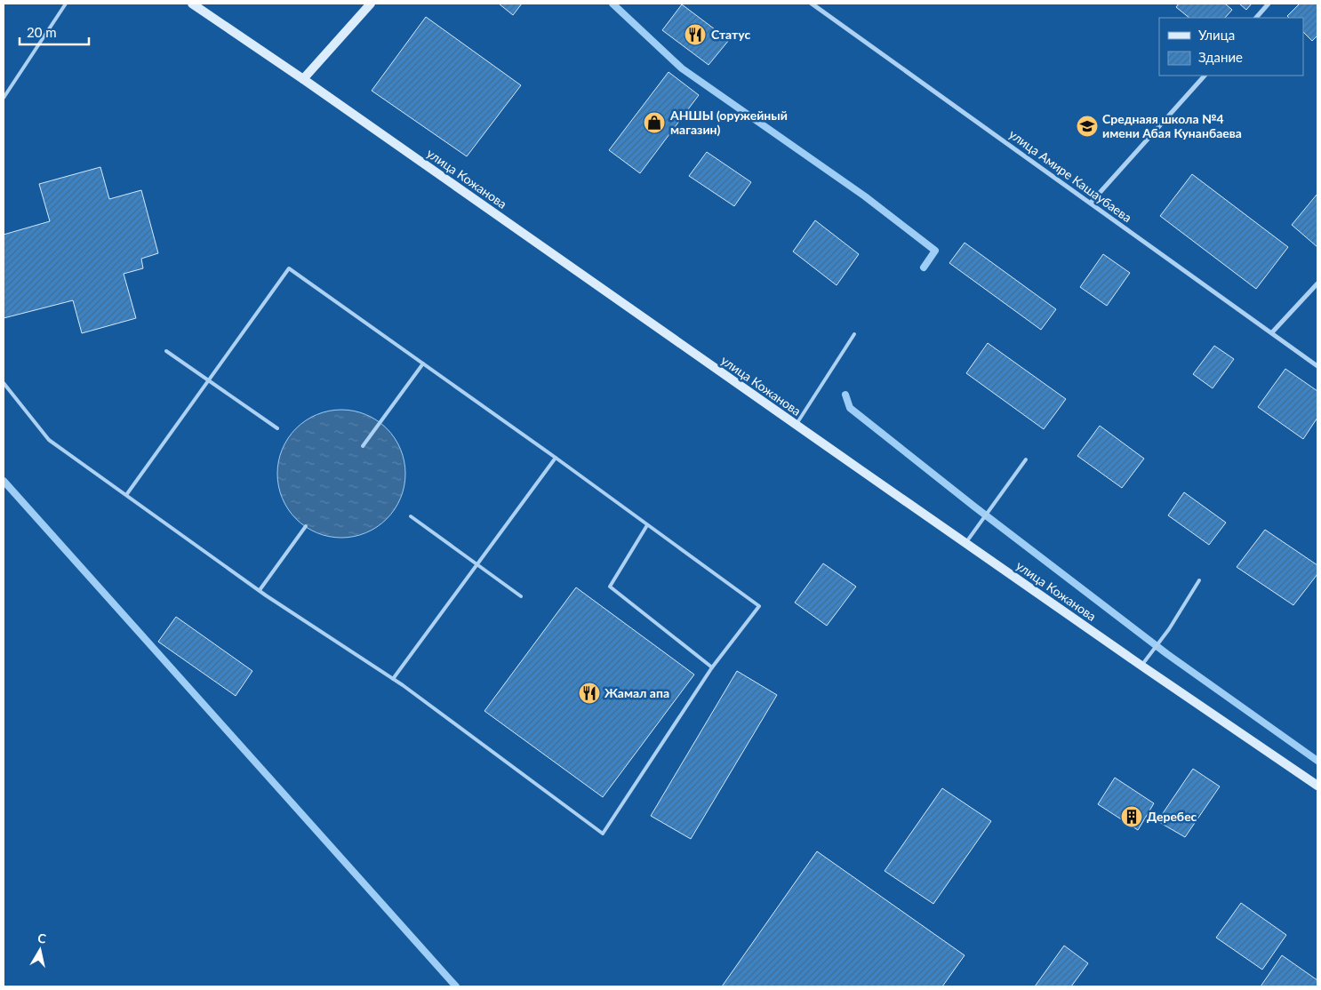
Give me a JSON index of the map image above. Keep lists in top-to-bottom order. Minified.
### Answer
{"streets":{"main road":["улица Кожанова"],"street":["улица Амире Кашаубаева"]},"places":{"restaurant":["Статус","Жамал апа"],"shop":["АНШЫ (оружейный магазин)"],"school or university":["Среднаяя школа №4 имени Абая Кунанбаева"],"building":["Деребес"]},"legend":["Улица","Здание"],"scale_bar":"20 m","north":"top"}
